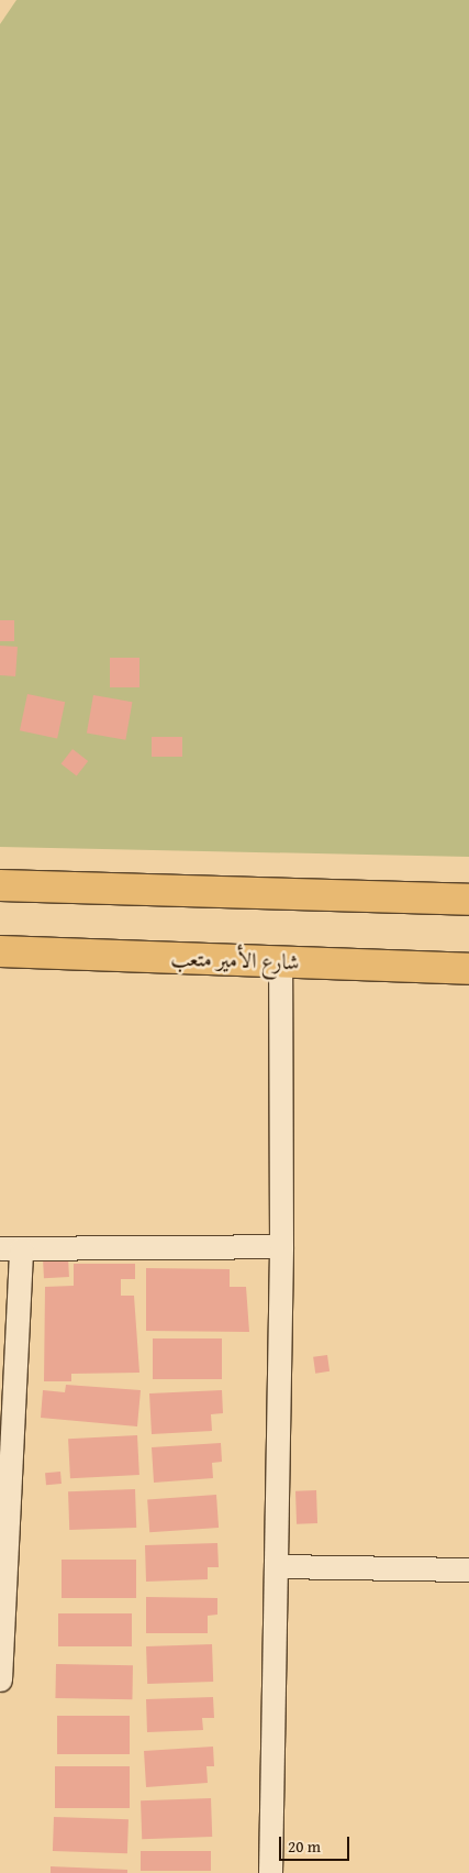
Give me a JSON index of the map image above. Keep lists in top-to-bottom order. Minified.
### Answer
{"streets":{"main road":["شارع الأمير متعب"]},"scale_bar":"20 m"}
